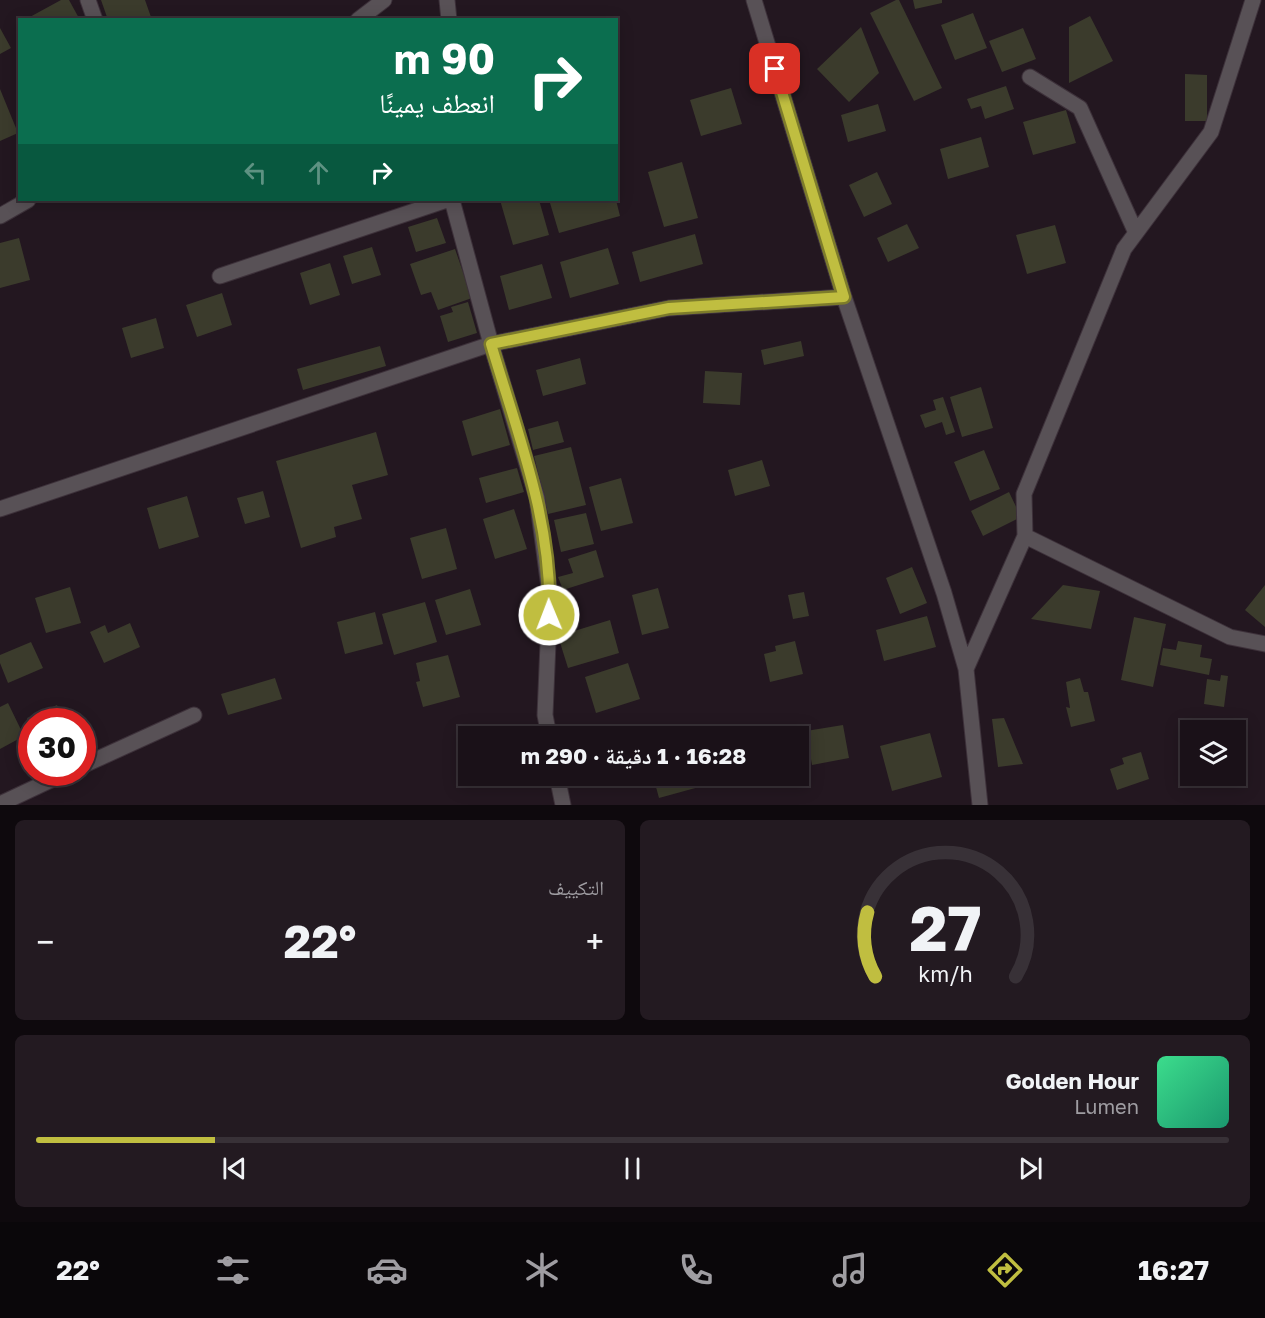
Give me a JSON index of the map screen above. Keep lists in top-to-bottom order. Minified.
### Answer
{"page":{"turn":["90 m","انعطف يمينًا"],"limit":"30","trip":"16:28 · 1 دقيقة · 290 m","tile":"التكييف","heat":["−","22°","+"],"song":["Golden Hour","Lumen"],"tabs":["16:27","22°"],"gauge":["27","km/h"]}}
